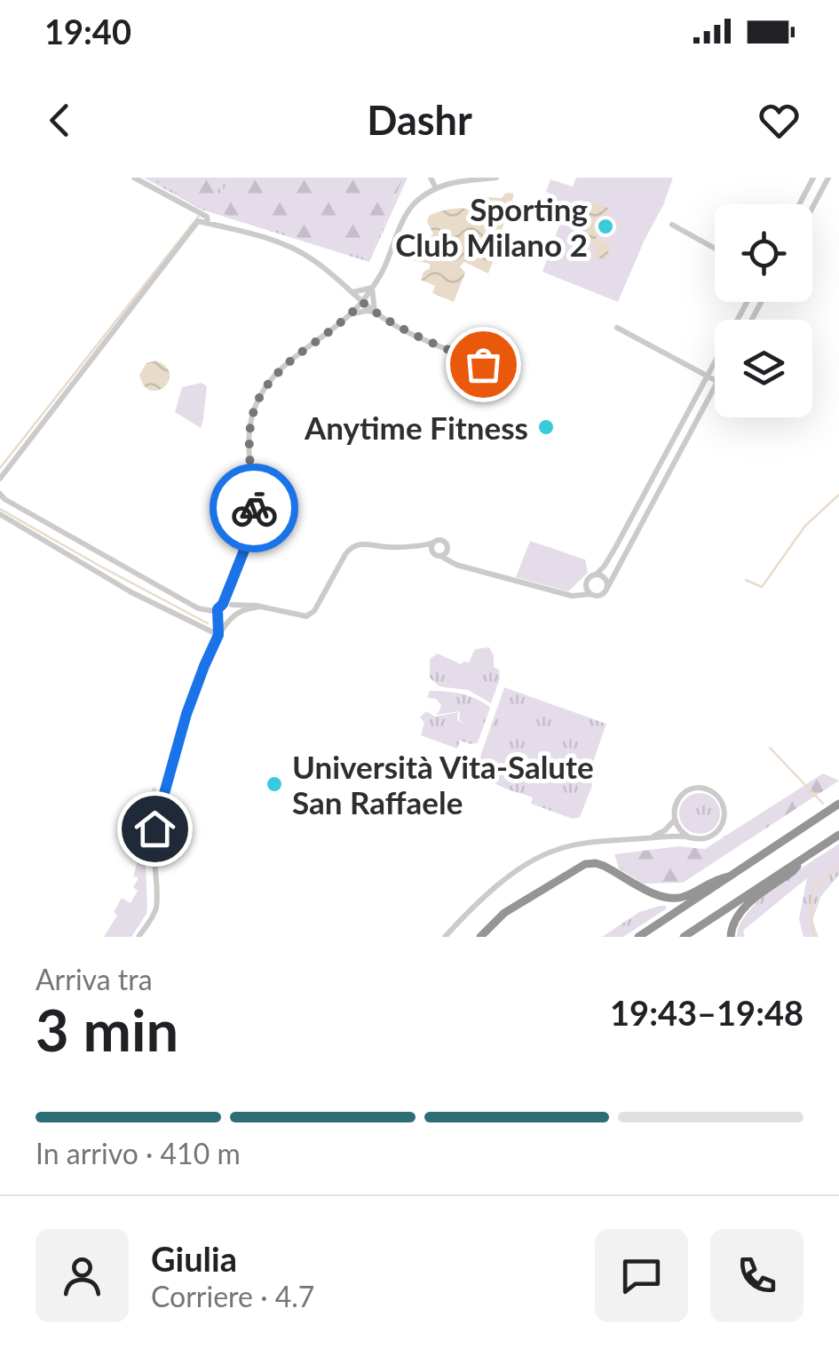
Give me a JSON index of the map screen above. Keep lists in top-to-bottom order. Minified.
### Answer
{"places":["Sporting Club Milano 2","Anytime Fitness","Università Vita-Salute San Raffaele"],"page":{"status":"19:40","header":"Dashr","heading":["3 min","Arriva tra","19:43–19:48"],"panel":["Giulia","Corriere · 4.7"],"bar":"In arrivo · 410 m"}}
